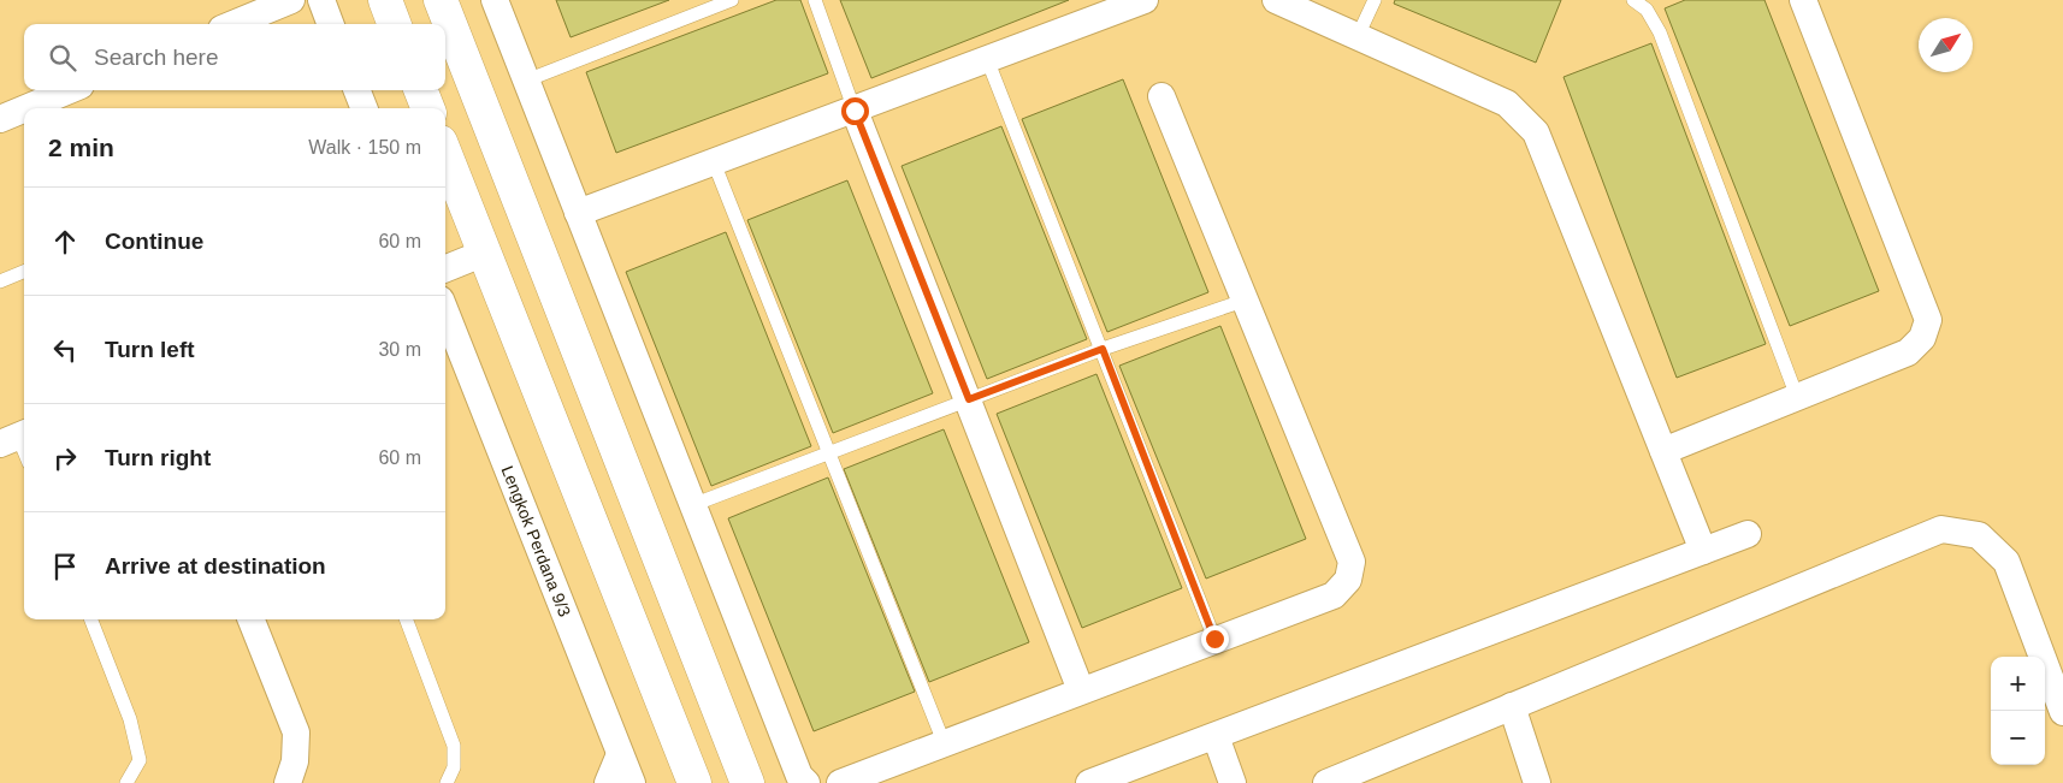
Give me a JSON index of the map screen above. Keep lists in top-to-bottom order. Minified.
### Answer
{"streets":{"street":["Lengkok Perdana 9/3"]},"north":"top right","page":{"search":"Search here","heading":["2 min","Walk · 150 m"],"list":[["Continue","60 m"],["Turn left","30 m"],["Turn right","60 m"],"Arrive at destination"],"map_buttons":["+","−"]}}
